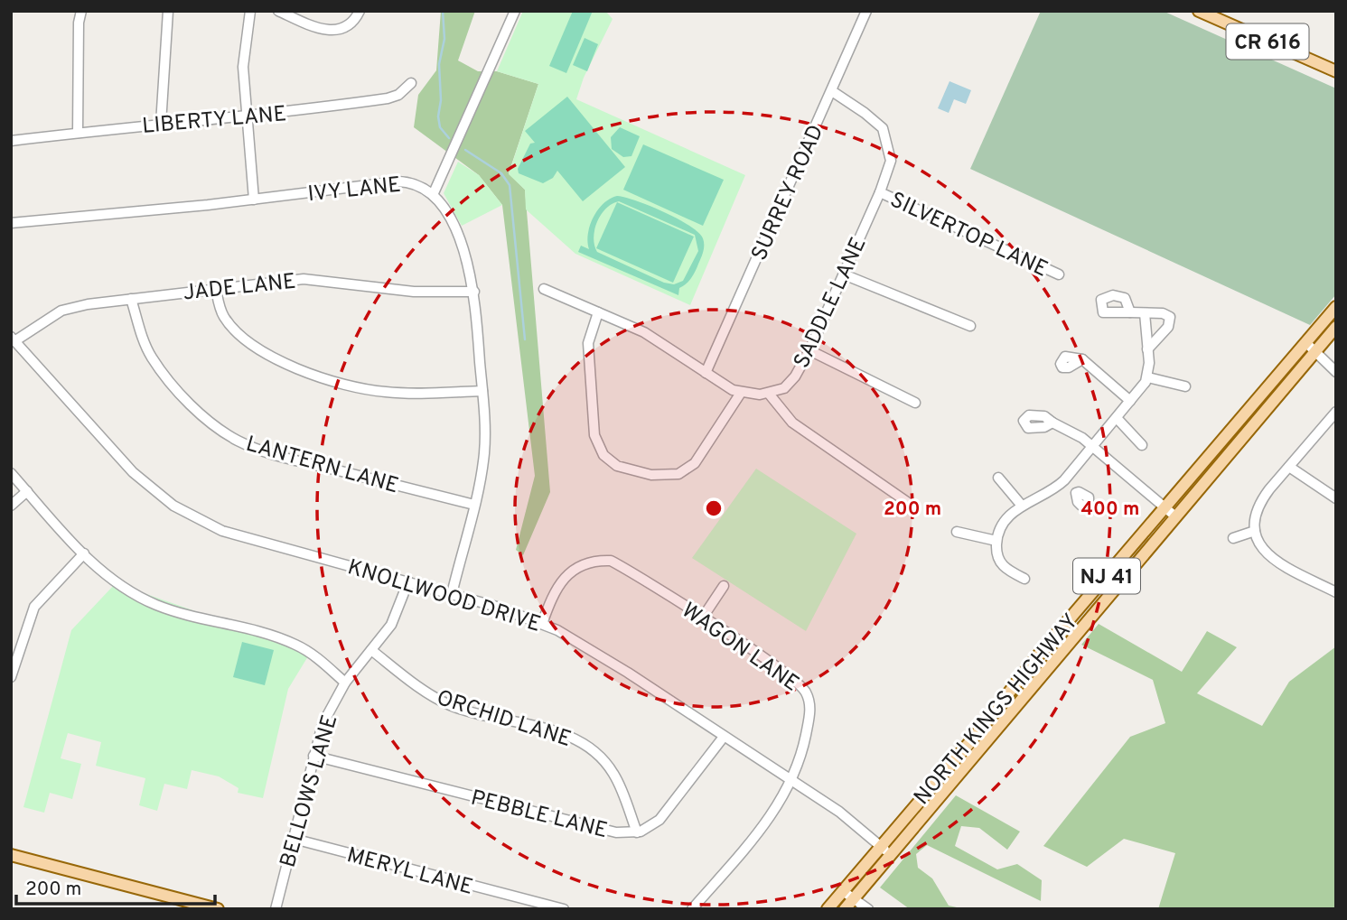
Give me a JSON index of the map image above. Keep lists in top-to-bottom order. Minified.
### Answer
{"streets":{"main road":["CR 616","NJ 41","NORTH KINGS HIGHWAY"],"street":["LIBERTY LANE","IVY LANE","SURREY ROAD","SILVERTOP LANE","JADE LANE","SADDLE LANE","LANTERN LANE","KNOLLWOOD DRIVE","WAGON LANE","ORCHID LANE","BELLOWS LANE","PEBBLE LANE","MERYL LANE"]},"crossings":[["IVY LANE","JADE LANE"],["IVY LANE","LANTERN LANE"],["IVY LANE","KNOLLWOOD DRIVE"],["SURREY ROAD","SADDLE LANE"],["SILVERTOP LANE","SADDLE LANE"],["JADE LANE","LANTERN LANE"],["JADE LANE","KNOLLWOOD DRIVE"],["KNOLLWOOD DRIVE","WAGON LANE"],["KNOLLWOOD DRIVE","NORTH KINGS HIGHWAY"],["KNOLLWOOD DRIVE","BELLOWS LANE"],["KNOLLWOOD DRIVE","PEBBLE LANE"],["ORCHID LANE","BELLOWS LANE"],["ORCHID LANE","PEBBLE LANE"],["BELLOWS LANE","PEBBLE LANE"],["BELLOWS LANE","MERYL LANE"]],"scale_bar":"200 m","rings":["200 m","400 m"]}
